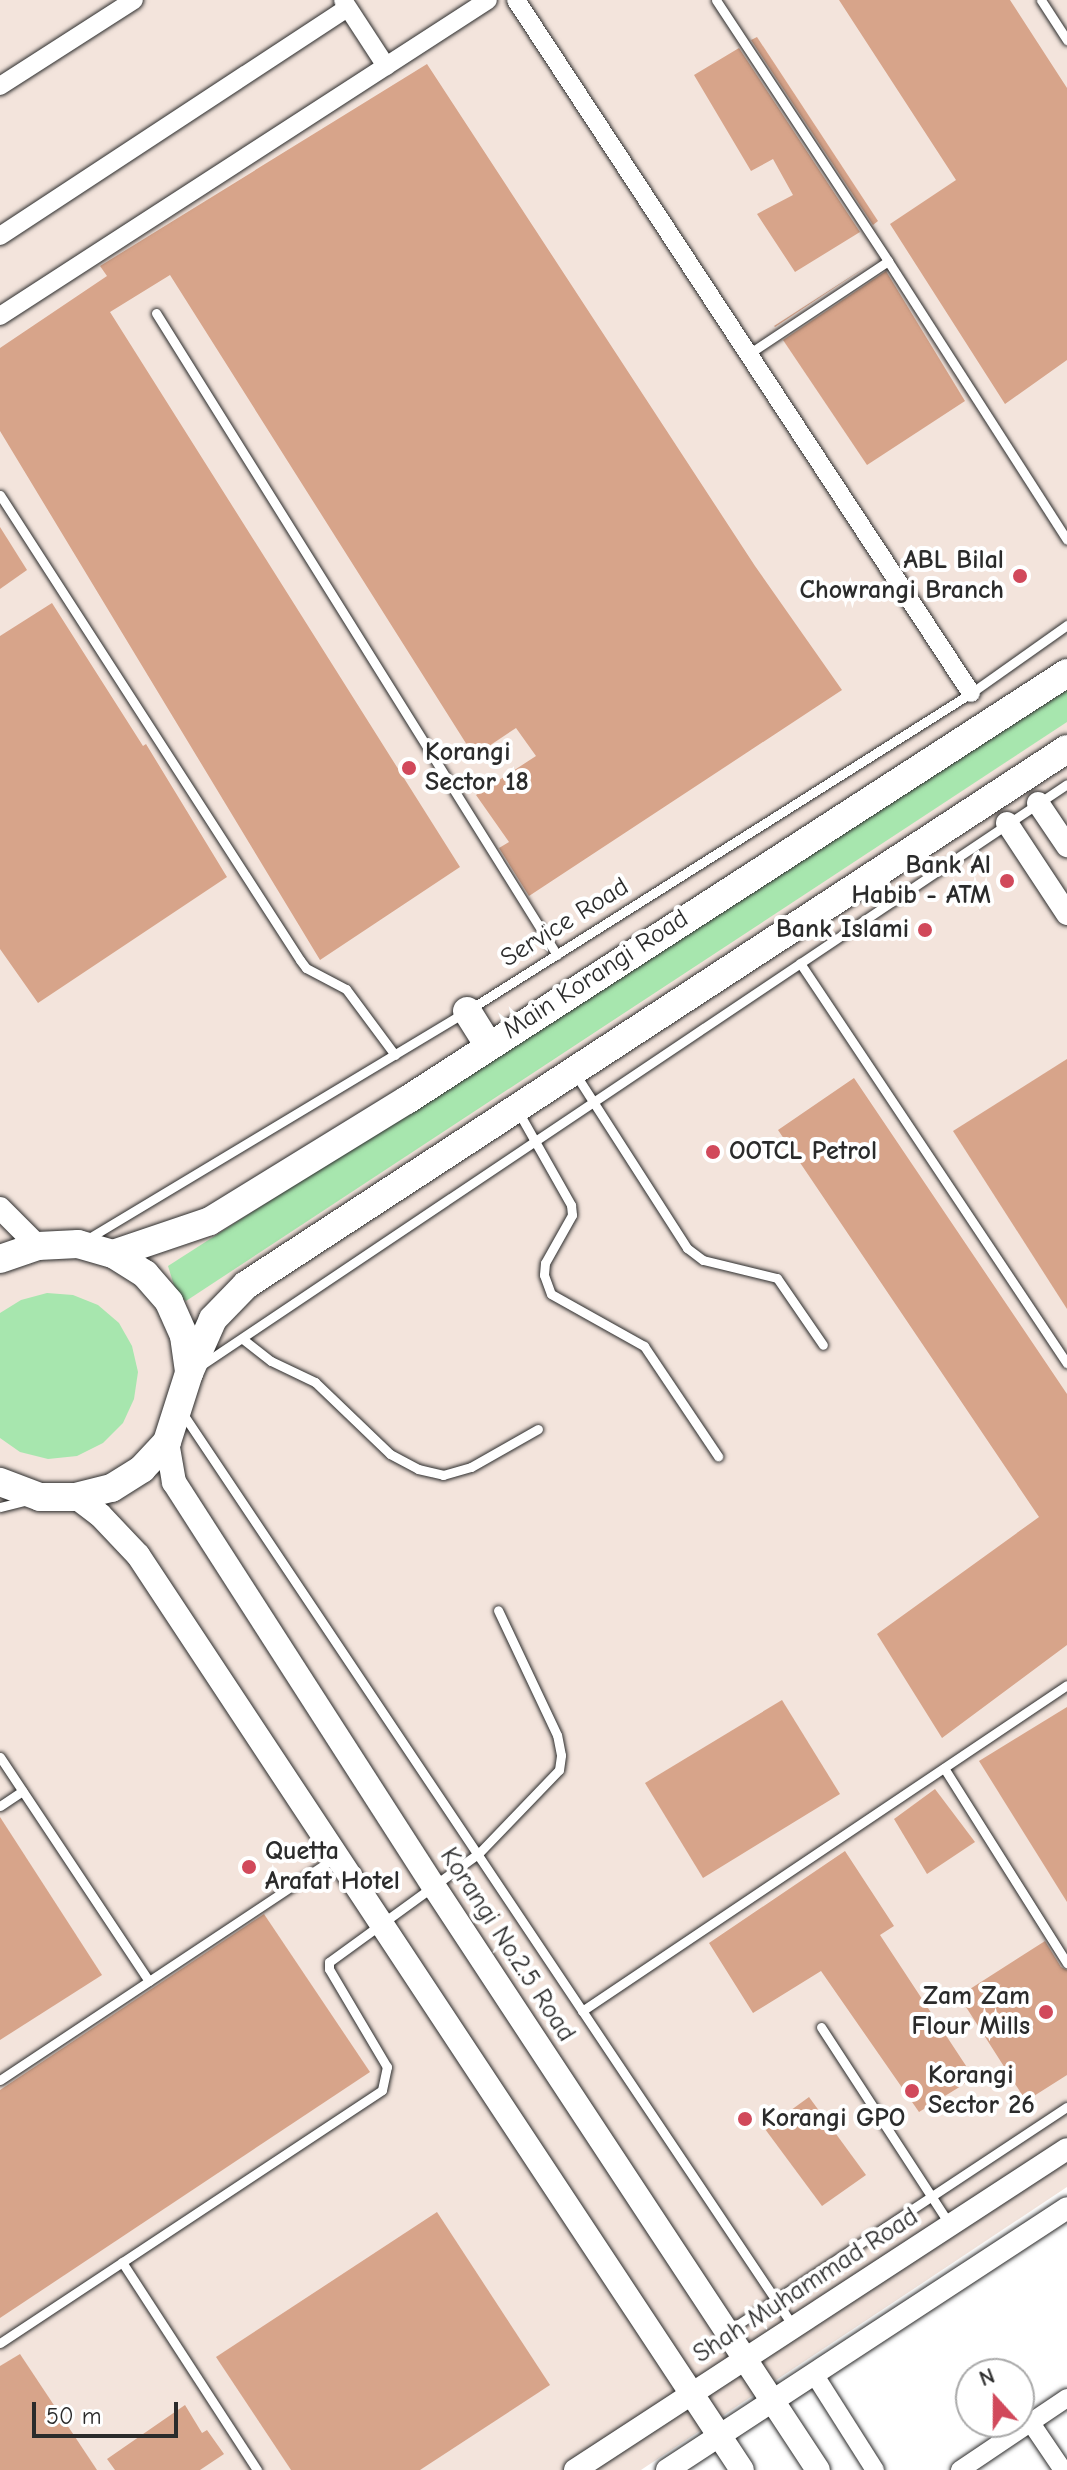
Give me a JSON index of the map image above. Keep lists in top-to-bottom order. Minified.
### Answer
{"streets":{"main road":["Main Korangi Road","Korangi No.2.5 Road"],"street":["Shah Muhammad Road"],"lane":["Service Road"]},"crossings":[["Korangi No.2.5 Road","Shah Muhammad Road"]],"places":["ABL Bilal Chowrangi Branch","Korangi Sector 18","Bank Al Habib - ATM","Bank Islami","OOTCL Petrol","Quetta Arafat Hotel","Zam Zam Flour Mills","Korangi Sector 26","Korangi GPO"],"scale_bar":"50 m","north":"top"}
